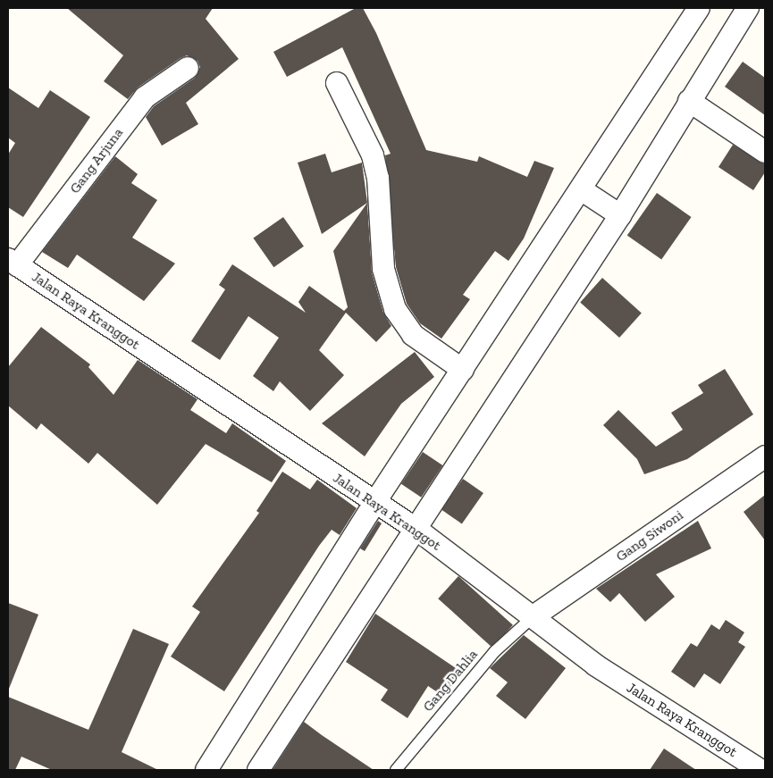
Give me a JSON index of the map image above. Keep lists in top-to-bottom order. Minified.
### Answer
{"streets":{"street":["Gang Arjuna","Jalan Raya Kranggot","Gang Siwoni"],"lane":["Gang Dahlia"]},"crossings":[["Gang Arjuna","Jalan Raya Kranggot"],["Jalan Raya Kranggot","Gang Siwoni"],["Jalan Raya Kranggot","Gang Dahlia"],["Gang Siwoni","Gang Dahlia"]]}
